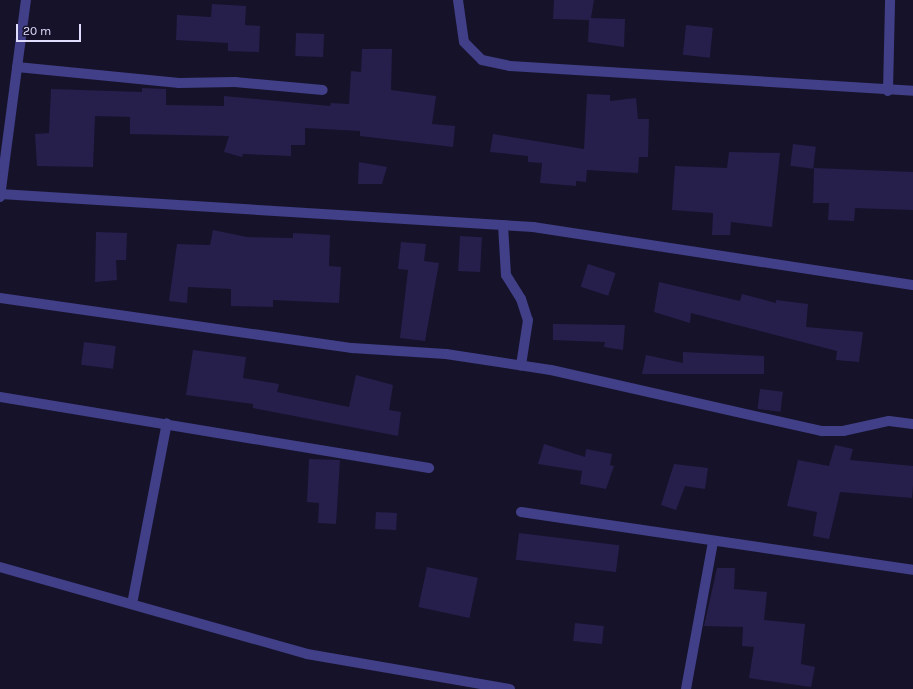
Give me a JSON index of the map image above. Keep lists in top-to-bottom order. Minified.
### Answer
{"scale_bar":"20 m"}
